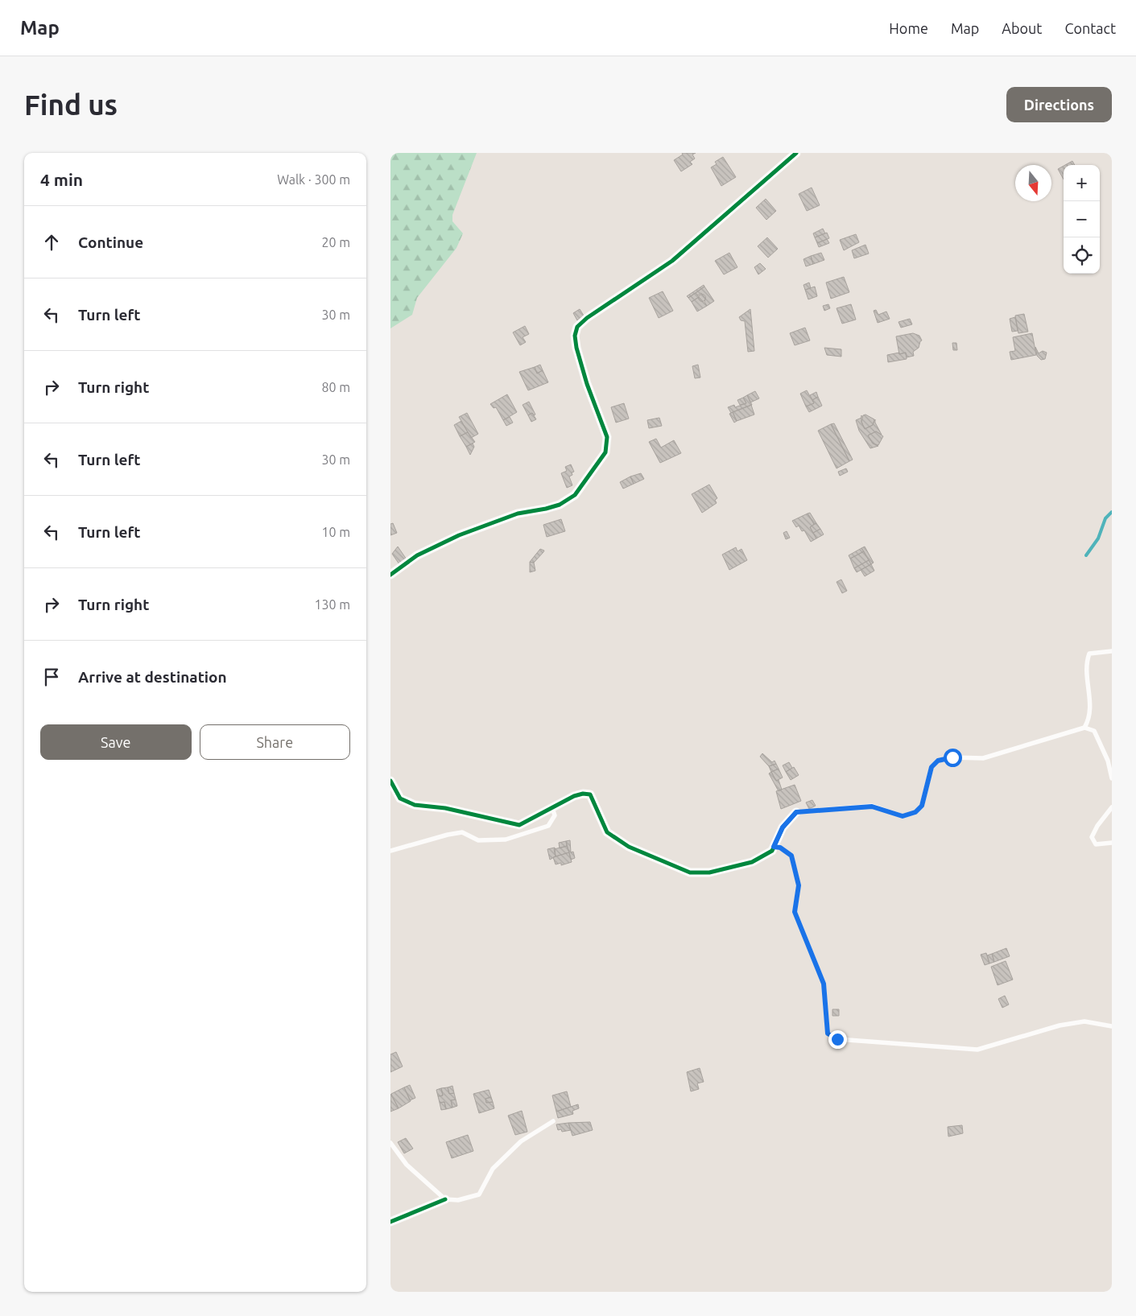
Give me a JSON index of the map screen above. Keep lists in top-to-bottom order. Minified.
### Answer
{"north":"bottom","page":{"header":"Map","nav":["Home","Map","About","Contact"],"buttons":["Directions",["Save","Share"]],"title":"Find us","heading":["4 min","Walk · 300 m"],"map_buttons":["+","−"],"list":[["Continue","20 m"],["Turn left","30 m"],["Turn right","80 m"],["Turn left","30 m"],["Turn left","10 m"],["Turn right","130 m"],"Arrive at destination"]}}
